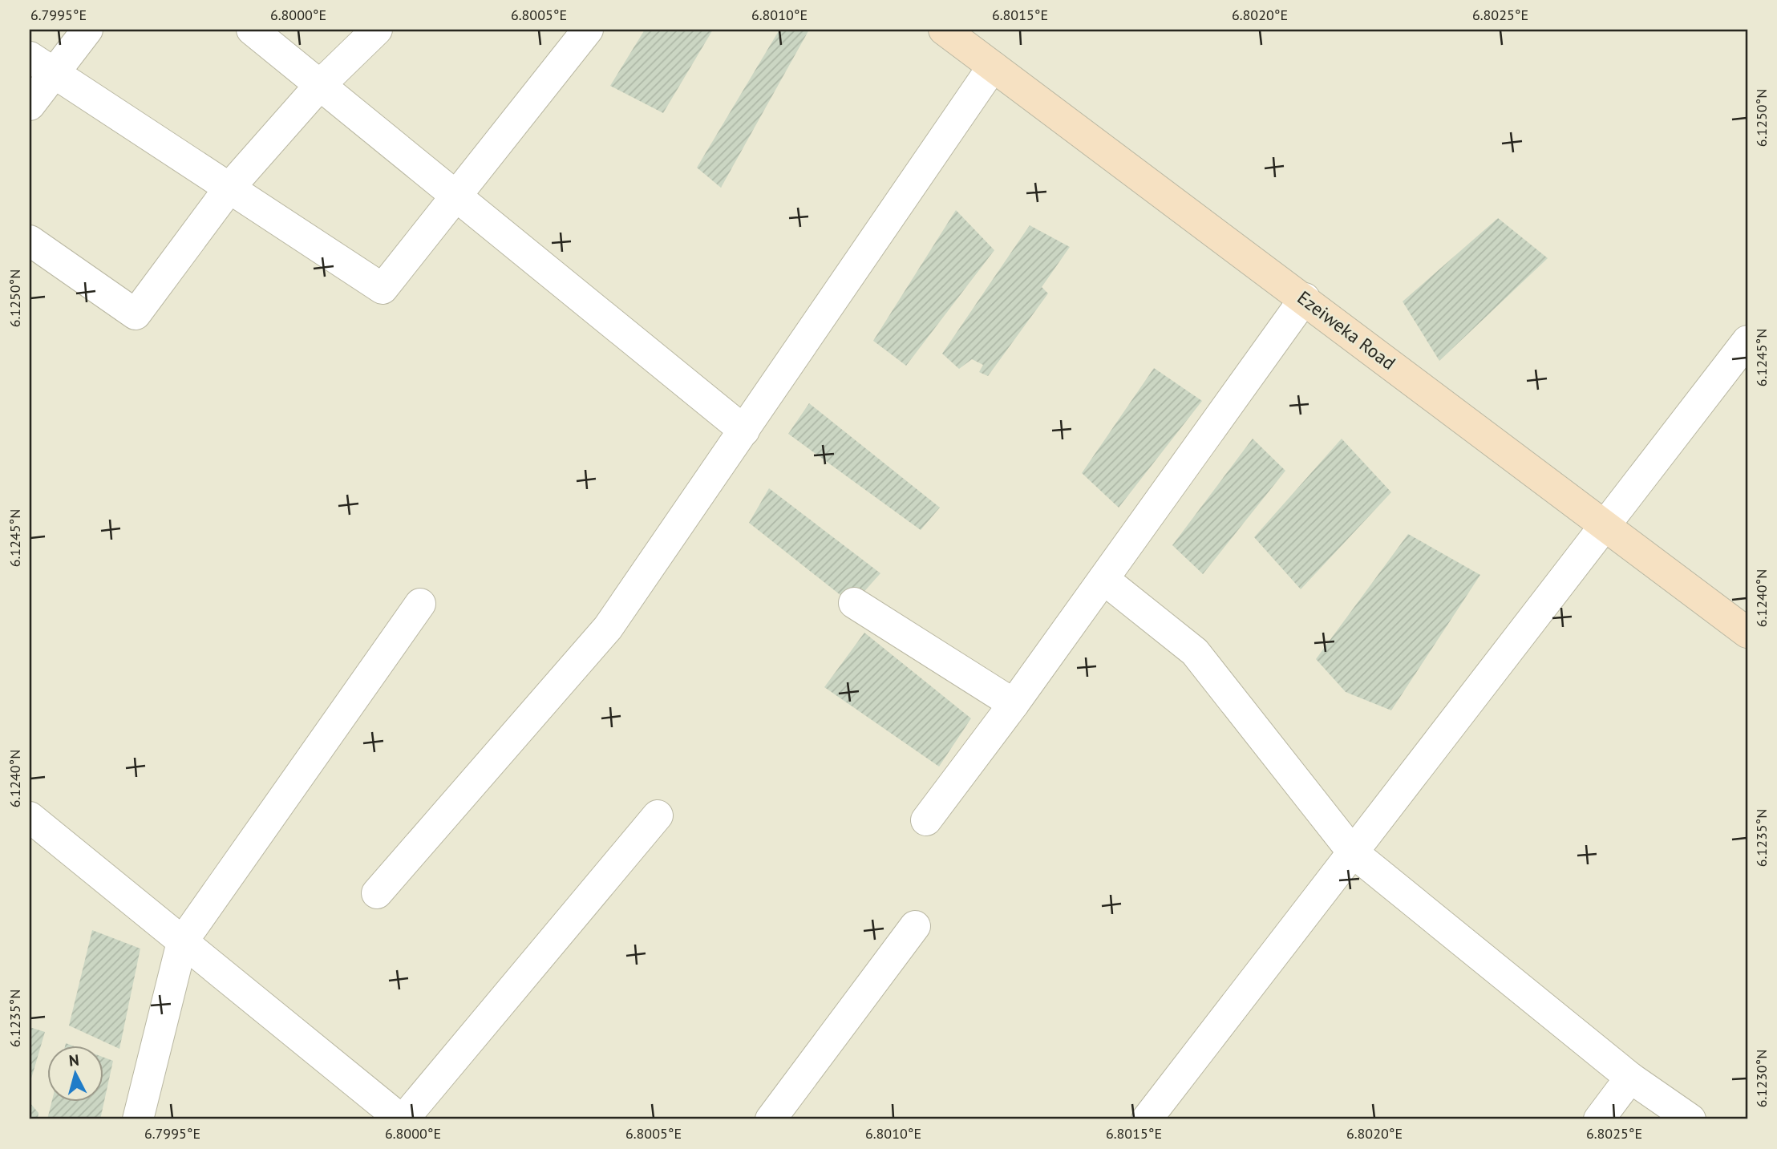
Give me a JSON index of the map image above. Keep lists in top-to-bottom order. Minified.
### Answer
{"streets":{"main road":["Ezeiweka Road"]},"north":"top","coordinates":["6.7995°E","6.8000°E","6.8005°E","6.8010°E","6.8015°E","6.8020°E","6.8025°E","6.1250°N","6.1245°N","6.1240°N","6.1235°N","6.1230°N"]}
